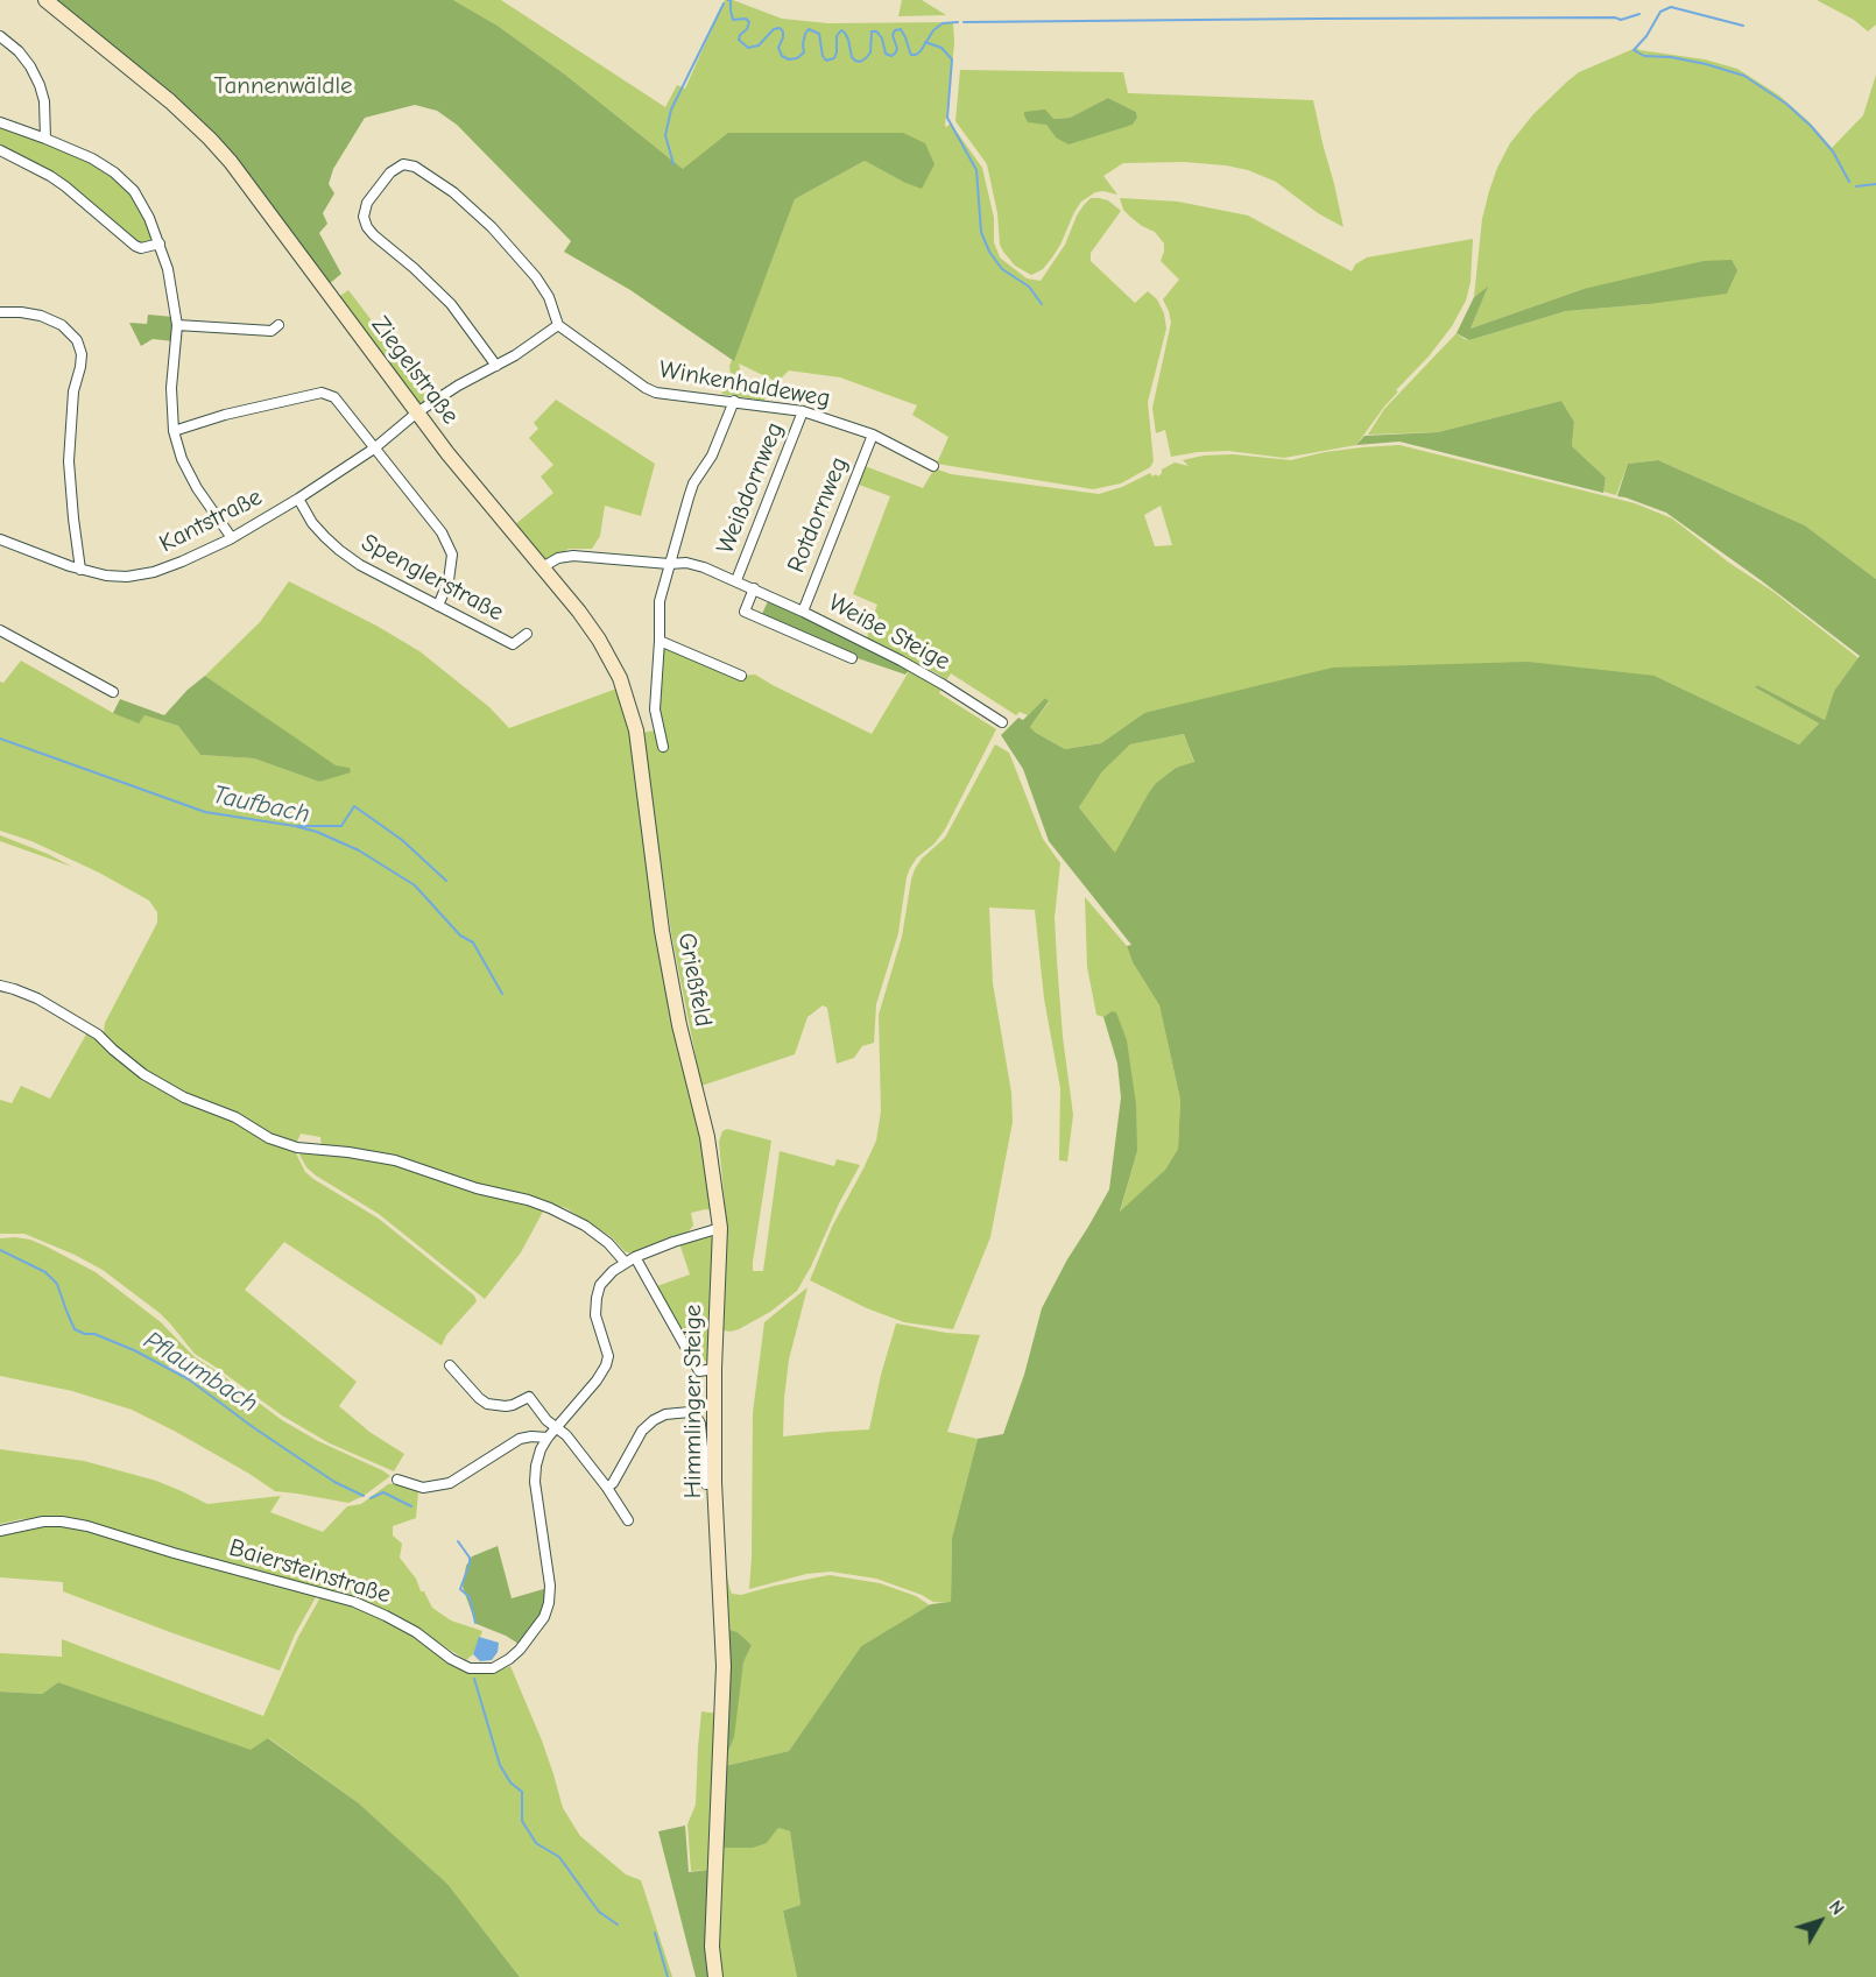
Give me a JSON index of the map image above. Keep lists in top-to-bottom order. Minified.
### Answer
{"streets":{"main road":["Ziegelstraße","Grießfeld","Himmlinger Steige"],"street":["Winkenhaldeweg","Weißdornweg","Rotdornweg","Kantstraße","Spenglerstraße","Weiße Steige","Baiersteinstraße"]},"crossings":[["Ziegelstraße","Kantstraße"],["Ziegelstraße","Weiße Steige"],["Ziegelstraße","Grießfeld"],["Winkenhaldeweg","Weißdornweg"],["Winkenhaldeweg","Rotdornweg"],["Weißdornweg","Weiße Steige"],["Rotdornweg","Weiße Steige"],["Kantstraße","Spenglerstraße"],["Grießfeld","Himmlinger Steige"],["Himmlinger Steige","Baiersteinstraße"]],"water":["Taufbach","Pflaumbach"],"parks":["Tannenwäldle"],"north":"top right"}
